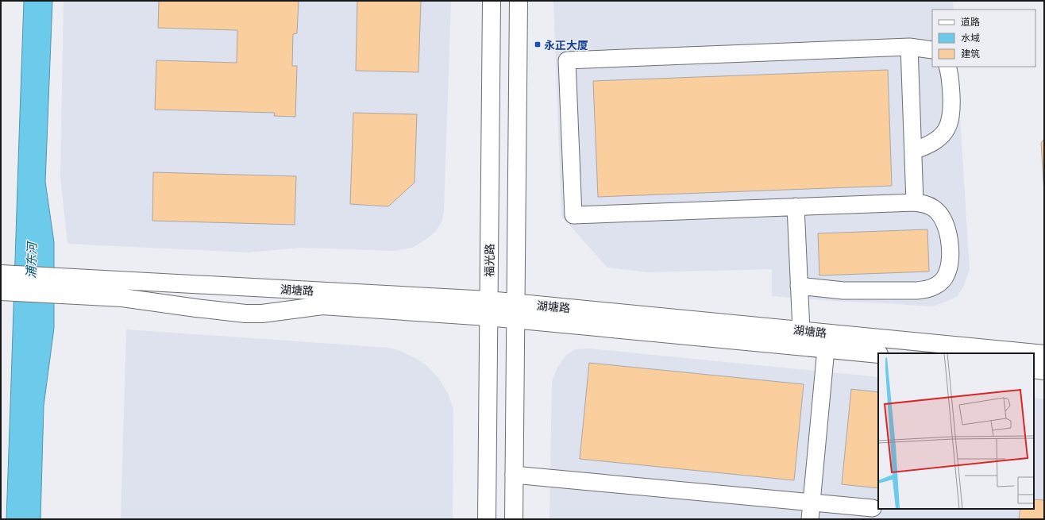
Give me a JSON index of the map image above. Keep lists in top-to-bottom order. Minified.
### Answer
{"streets":{"main road":["福光路","湖塘路"]},"crossings":[["福光路","湖塘路"]],"water":["浦东河"],"places":{"transit":["永正大厦"]},"legend":["道路","水域","建筑"]}
